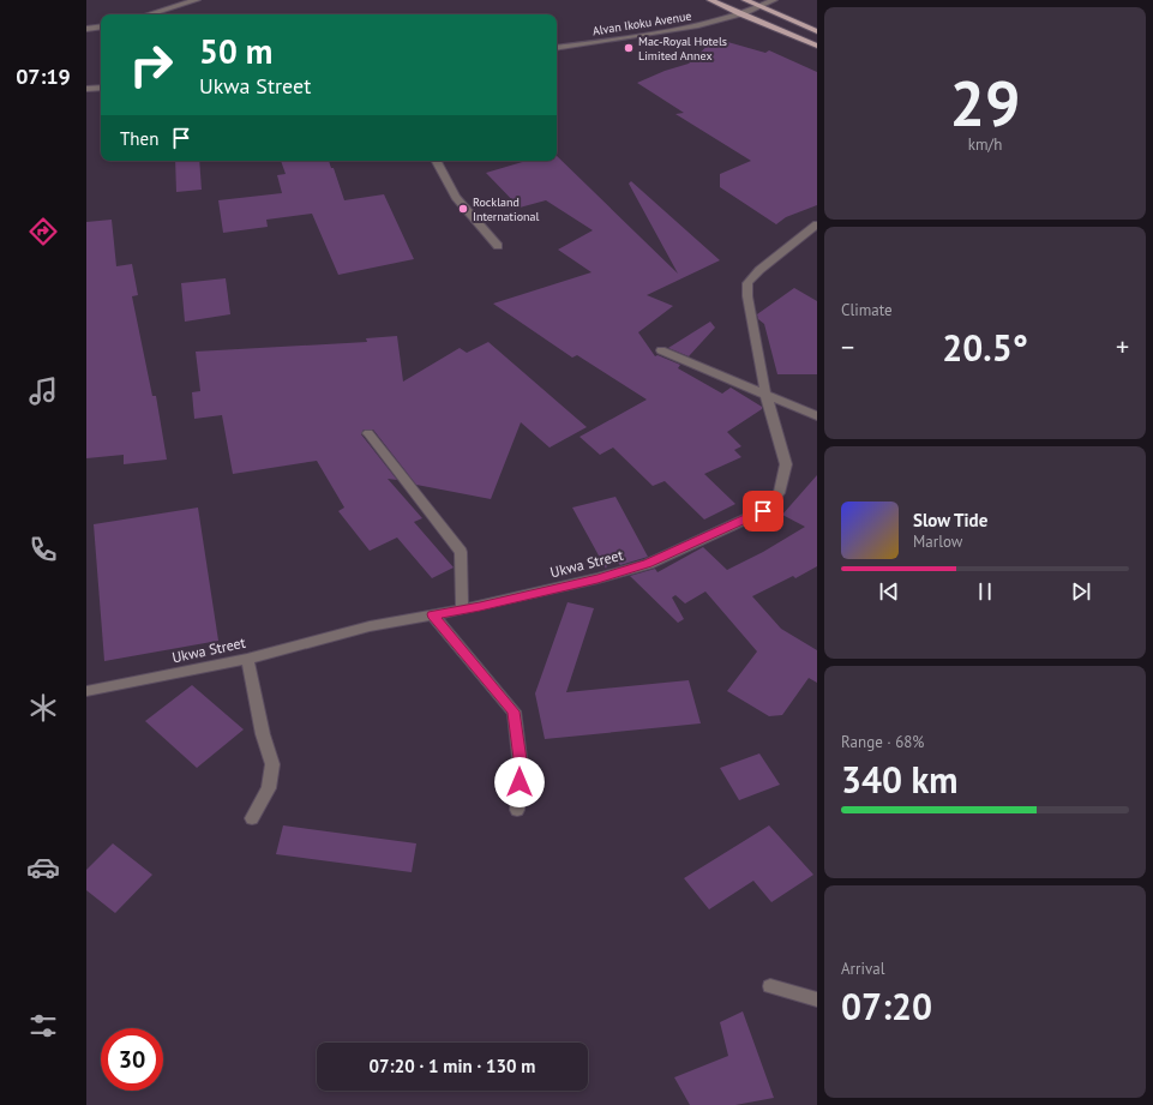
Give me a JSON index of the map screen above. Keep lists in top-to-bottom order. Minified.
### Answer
{"streets":{"street":["Alvan Ikoku Avenue","Ukwa Street"]},"places":["Mac-Royal Hotels Limited Annex","Rockland International"],"page":{"tabs":"07:19","tile":[["29","km/h"],"Climate",["Range · 68%","340 km"],["Arrival","07:20"]],"turn":["50 m","Ukwa Street"],"then":"Then","heat":["−","20.5°","+"],"song":["Slow Tide","Marlow"],"limit":"30","trip":"07:20 · 1 min · 130 m"}}
